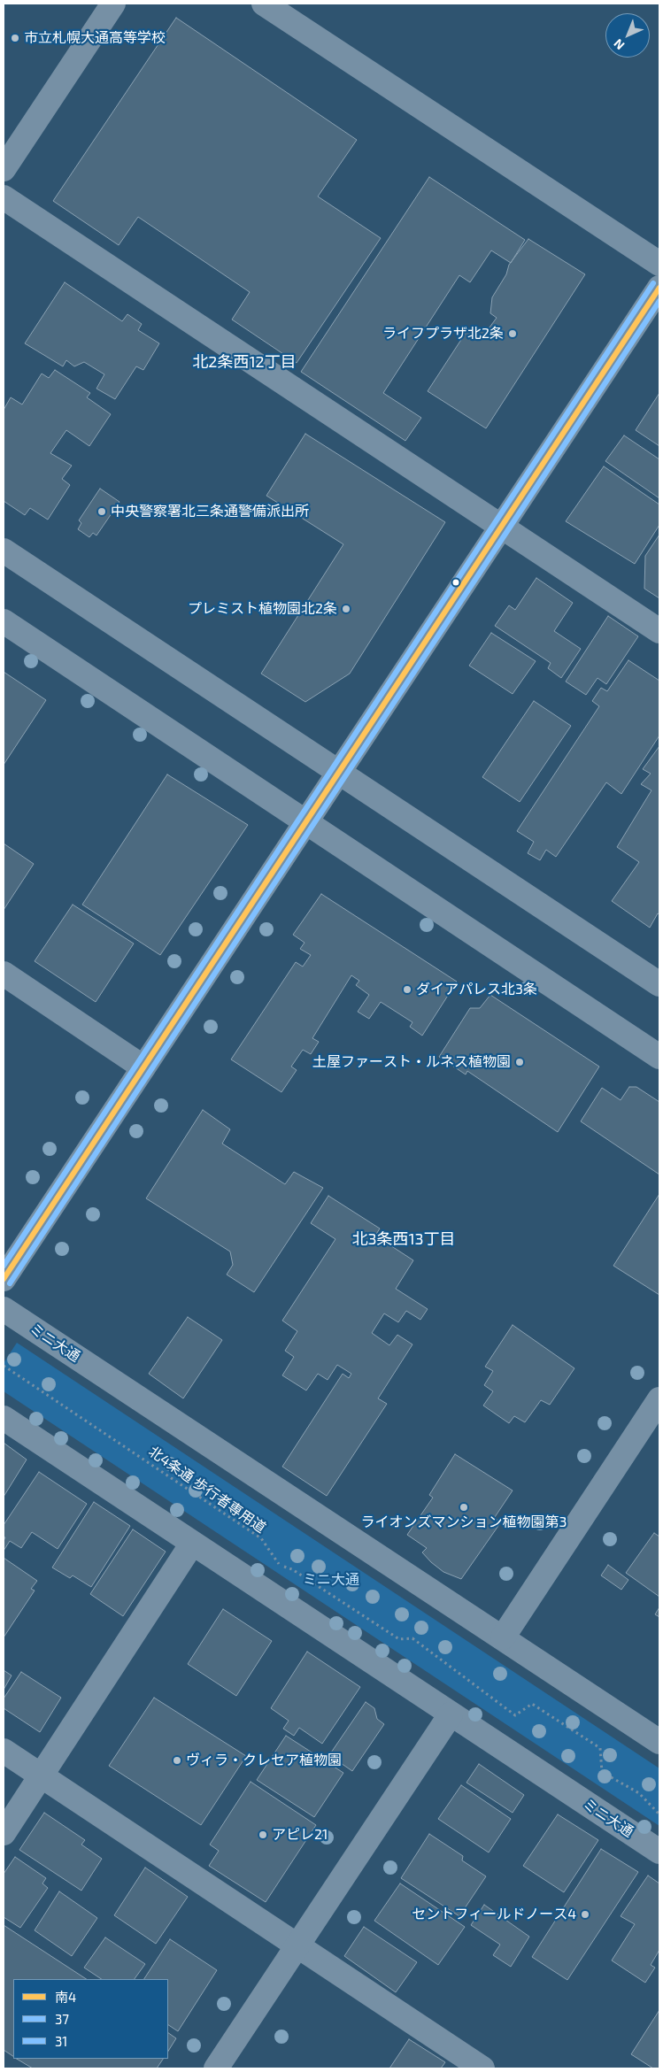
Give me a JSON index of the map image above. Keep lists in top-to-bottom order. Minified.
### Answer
{"streets":{"street":["ミニ大通"],"path":["北4条通 歩行者専用道"]},"districts":["北2条西12丁目","北3条西13丁目"],"parks":["ミニ大通"],"places":["市立札幌大通高等学校","ライフプラザ北2条","中央警察署北三条通警備派出所","プレミスト植物園北2条","ダイアパレス北3条","土屋ファースト・ルネス植物園","ライオンズマンション植物園第3","ヴィラ・クレセア植物園","アピレ21","セントフィールドノース4"],"lines":["transit line 31","transit line 南4","transit line 37"],"legend":["南4","37","31"],"north":"bottom left"}
